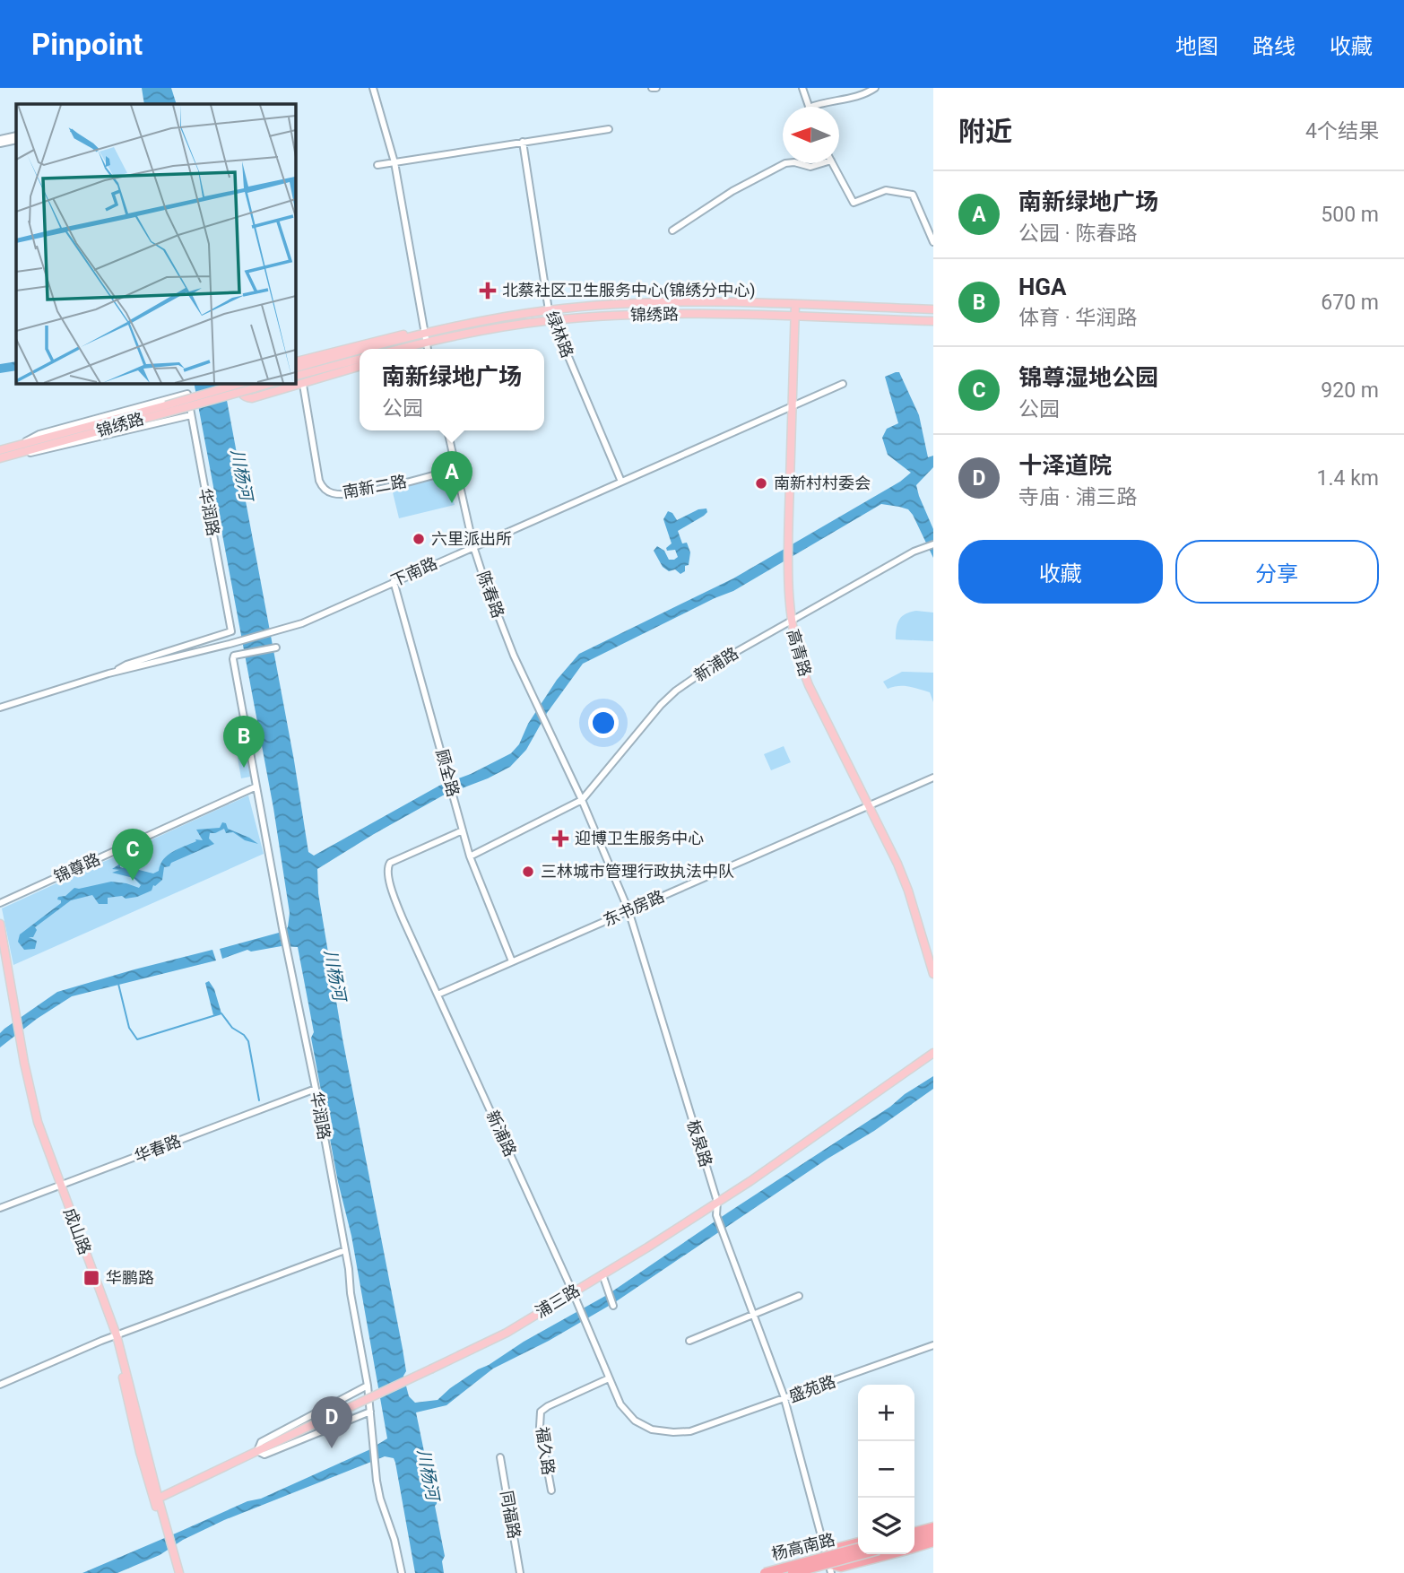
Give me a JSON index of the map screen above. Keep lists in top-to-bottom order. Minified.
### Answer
{"streets":{"highway":["杨高南路"],"main road":["锦绣路","高青路","成山路","浦三路"],"street":["绿林路","南新二路","华润路","下南路","陈春路","新浦路","顾全路","锦尊路","东书房路","板泉路","华春路","盛苑路","福久路","同福路"]},"crossings":[["锦绣路","绿林路"],["锦绣路","华润路"],["锦绣路","高青路"],["绿林路","下南路"],["南新二路","陈春路"],["华润路","下南路"],["华润路","锦尊路"],["华润路","华春路"],["下南路","陈春路"],["下南路","高青路"],["下南路","顾全路"],["陈春路","板泉路"],["高青路","新浦路"],["高青路","东书房路"],["新浦路","顾全路"],["新浦路","东书房路"],["新浦路","板泉路"],["新浦路","浦三路"],["新浦路","盛苑路"],["新浦路","福久路"],["顾全路","东书房路"],["东书房路","板泉路"],["板泉路","浦三路"],["板泉路","盛苑路"],["板泉路","杨高南路"],["华春路","成山路"],["成山路","浦三路"]],"water":["川杨河"],"places":{"health":["北蔡社区卫生服务中心(锦绣分中心)","迎博卫生服务中心"],"other":["南新村村委会","六里派出所","三林城市管理行政执法中队"],"transit":["华鹏路"]},"north":"left","page":{"header":"Pinpoint","nav":["地图","路线","收藏"],"heading":["附近","4个结果"],"list":[{"mark":"A","name":"南新绿地广场","note":"公园 · 陈春路","value":"500 m"},{"mark":"B","name":"HGA","note":"体育 · 华润路","value":"670 m"},{"mark":"C","name":"锦尊湿地公园","note":"公园","value":"920 m"},{"mark":"D","name":"十泽道院","note":"寺庙 · 浦三路","value":"1.4 km"}],"popup":["南新绿地广场","公园"],"pins":["A","B","C","D"],"buttons":["收藏","分享"],"map_buttons":["+","−"]}}
